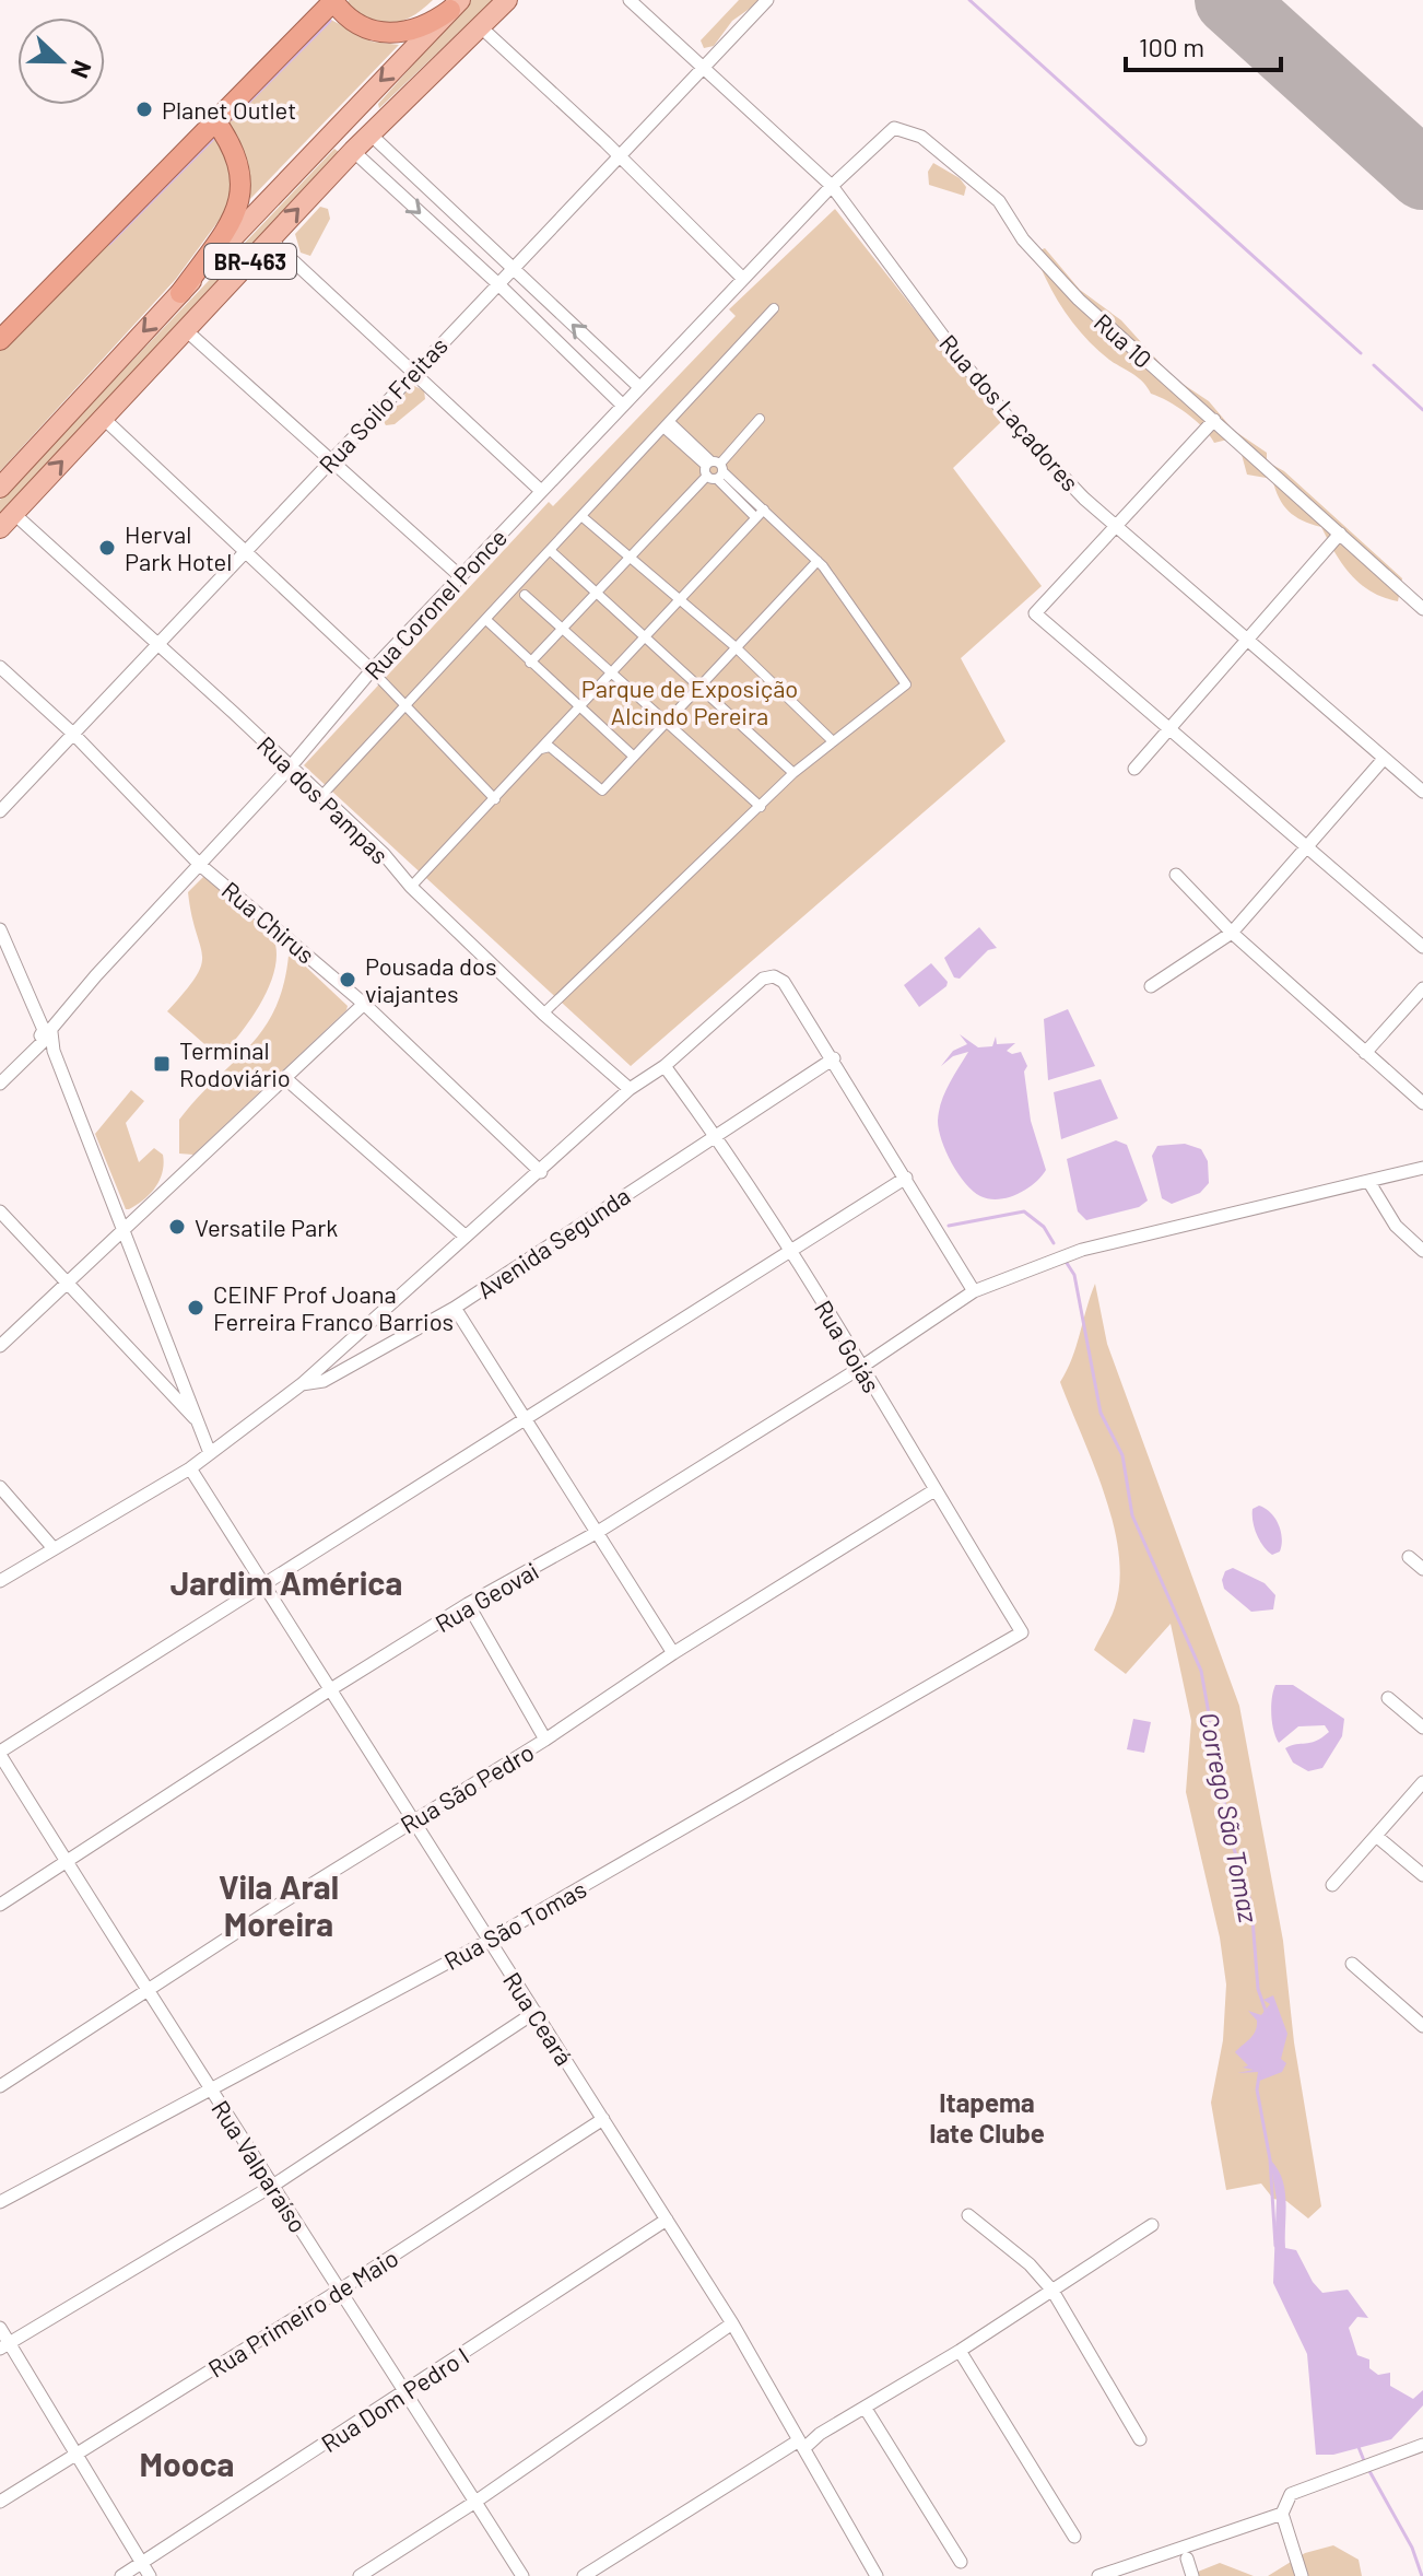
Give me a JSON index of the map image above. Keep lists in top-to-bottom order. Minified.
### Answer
{"streets":{"main road":["BR-463"],"street":["Rua 10","Rua Soilo Freitas","Rua dos Laçadores","Rua Coronel Ponce","Rua dos Pampas","Rua Chirus","Avenida Segunda","Rua Goiás","Rua Geovai","Rua São Pedro","Rua São Tomas","Rua Ceará","Rua Valparaíso","Rua Primeiro de Maio","Rua Dom Pedro I"]},"crossings":[["BR-463","Rua dos Pampas"],["Rua 10","Rua dos Laçadores"],["Rua 10","Rua Coronel Ponce"],["Rua Soilo Freitas","Rua dos Laçadores"],["Rua Soilo Freitas","Rua dos Pampas"],["Rua Soilo Freitas","Rua Chirus"],["Rua dos Laçadores","Rua Coronel Ponce"],["Rua Coronel Ponce","Rua dos Pampas"],["Rua Coronel Ponce","Rua Chirus"],["Avenida Segunda","Rua Goiás"],["Avenida Segunda","Rua Ceará"],["Rua Goiás","Rua Geovai"],["Rua Goiás","Rua São Pedro"],["Rua Goiás","Rua São Tomas"],["Rua Geovai","Rua Ceará"],["Rua Geovai","Rua Valparaíso"],["Rua São Pedro","Rua Ceará"],["Rua São Pedro","Rua Valparaíso"],["Rua São Tomas","Rua Ceará"],["Rua São Tomas","Rua Valparaíso"],["Rua Ceará","Rua Primeiro de Maio"],["Rua Ceará","Rua Dom Pedro I"],["Rua Valparaíso","Rua Primeiro de Maio"],["Rua Valparaíso","Rua Dom Pedro I"]],"districts":["Jardim América","Vila Aral Moreira","Itapema Iate Clube","Mooca"],"water":["Corrego São Tomaz"],"parks":["Parque de Exposição Alcindo Pereira"],"places":{"other":["Planet Outlet","Herval Park Hotel","Pousada dos viajantes","Versatile Park","CEINF Prof Joana Ferreira Franco Barrios"],"transit":["Terminal Rodoviário"]},"scale_bar":"100 m","north":"right"}
